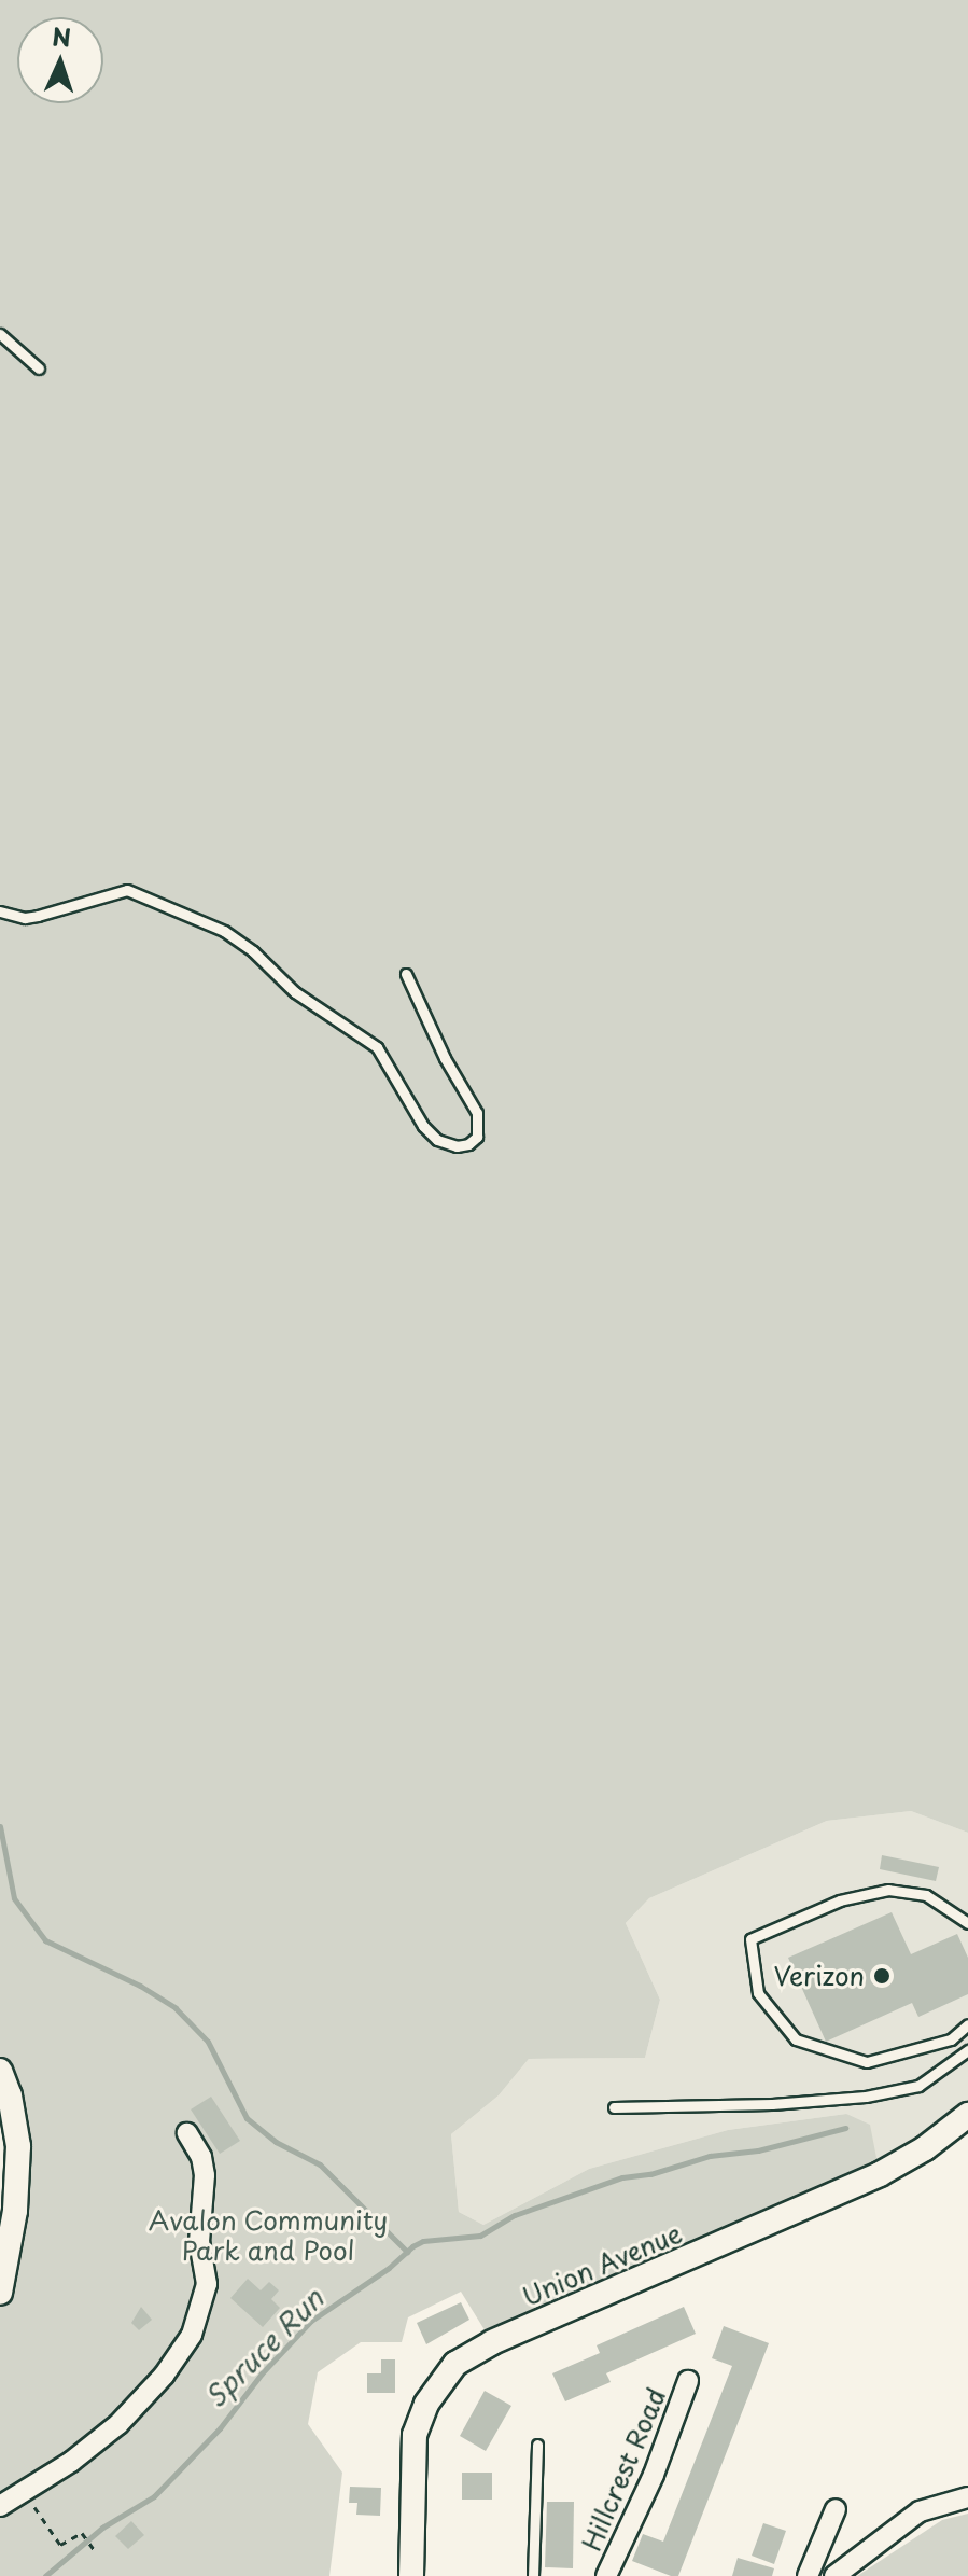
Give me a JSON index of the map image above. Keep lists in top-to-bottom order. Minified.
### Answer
{"streets":{"street":["Union Avenue","Hillcrest Road"]},"water":["Spruce Run"],"parks":["Avalon Community Park and Pool"],"places":["Verizon"],"north":"top"}
